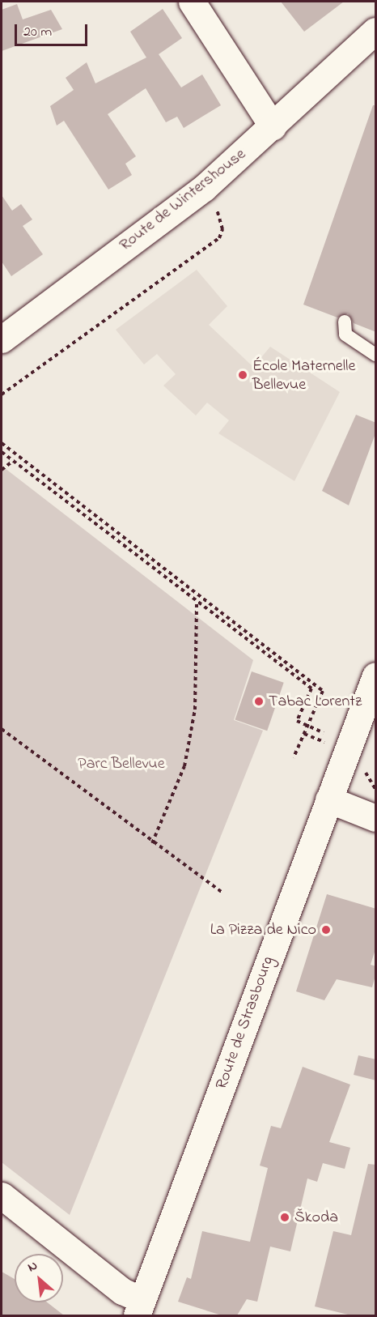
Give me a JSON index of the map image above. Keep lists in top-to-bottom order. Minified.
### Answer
{"streets":{"street":["Route de Wintershouse","Route de Strasbourg"]},"parks":["Parc Bellevue"],"places":["École Maternelle Bellevue","Tabac Lorentz","La Pizza de Nico","Škoda"],"scale_bar":"20 m","north":"top left"}
